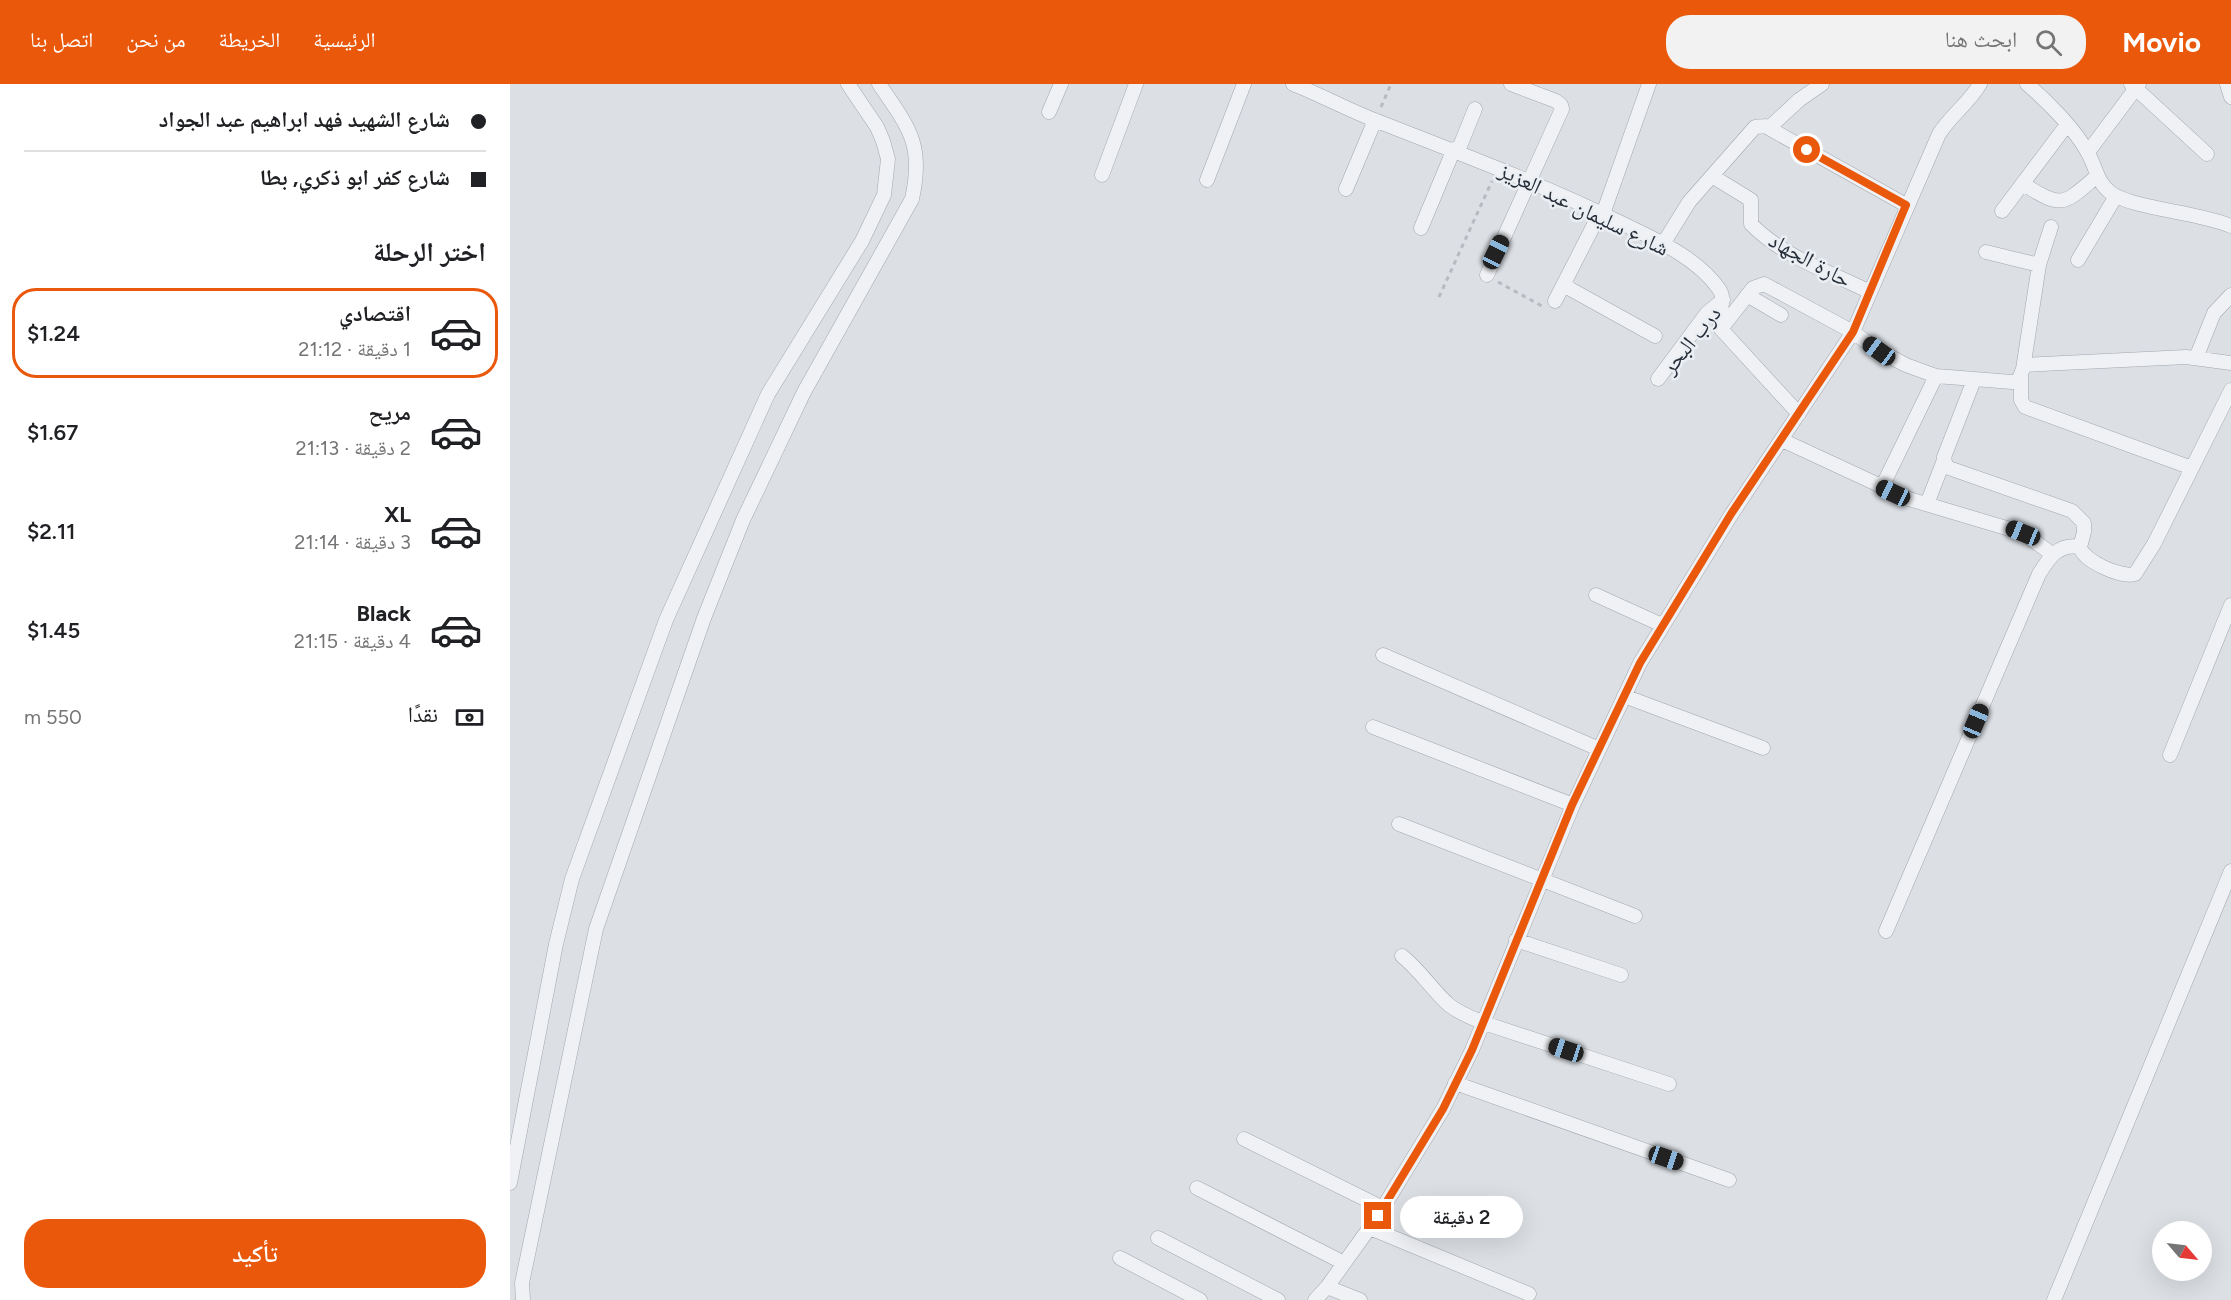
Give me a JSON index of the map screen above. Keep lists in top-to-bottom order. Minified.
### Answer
{"streets":{"street":["شارع سليمان عبد العزيز","حارة الجهاد","درب البحر"]},"crossings":[["شارع سليمان عبد العزيز","درب البحر"]],"north":"bottom right","page":{"header":"Movio","search":"ابحث هنا","nav":["الرئيسية","الخريطة","من نحن","اتصل بنا"],"banner":["شارع الشهيد فهد ابراهيم عبد الجواد","شارع كفر ابو ذكري, بطا"],"heading":"اختر الرحلة","list":[{"name":"اقتصادي","note":"1 دقيقة · 21:12","value":"$1.24"},{"name":"مريح","note":"2 دقيقة · 21:13","value":"$1.67"},{"name":"XL","note":"3 دقيقة · 21:14","value":"$2.11"},{"name":"Black","note":"4 دقيقة · 21:15","value":"$1.45"}],"pay":["نقدًا","550 m"],"bubble":"2 دقيقة","buttons":"تأكيد"}}
